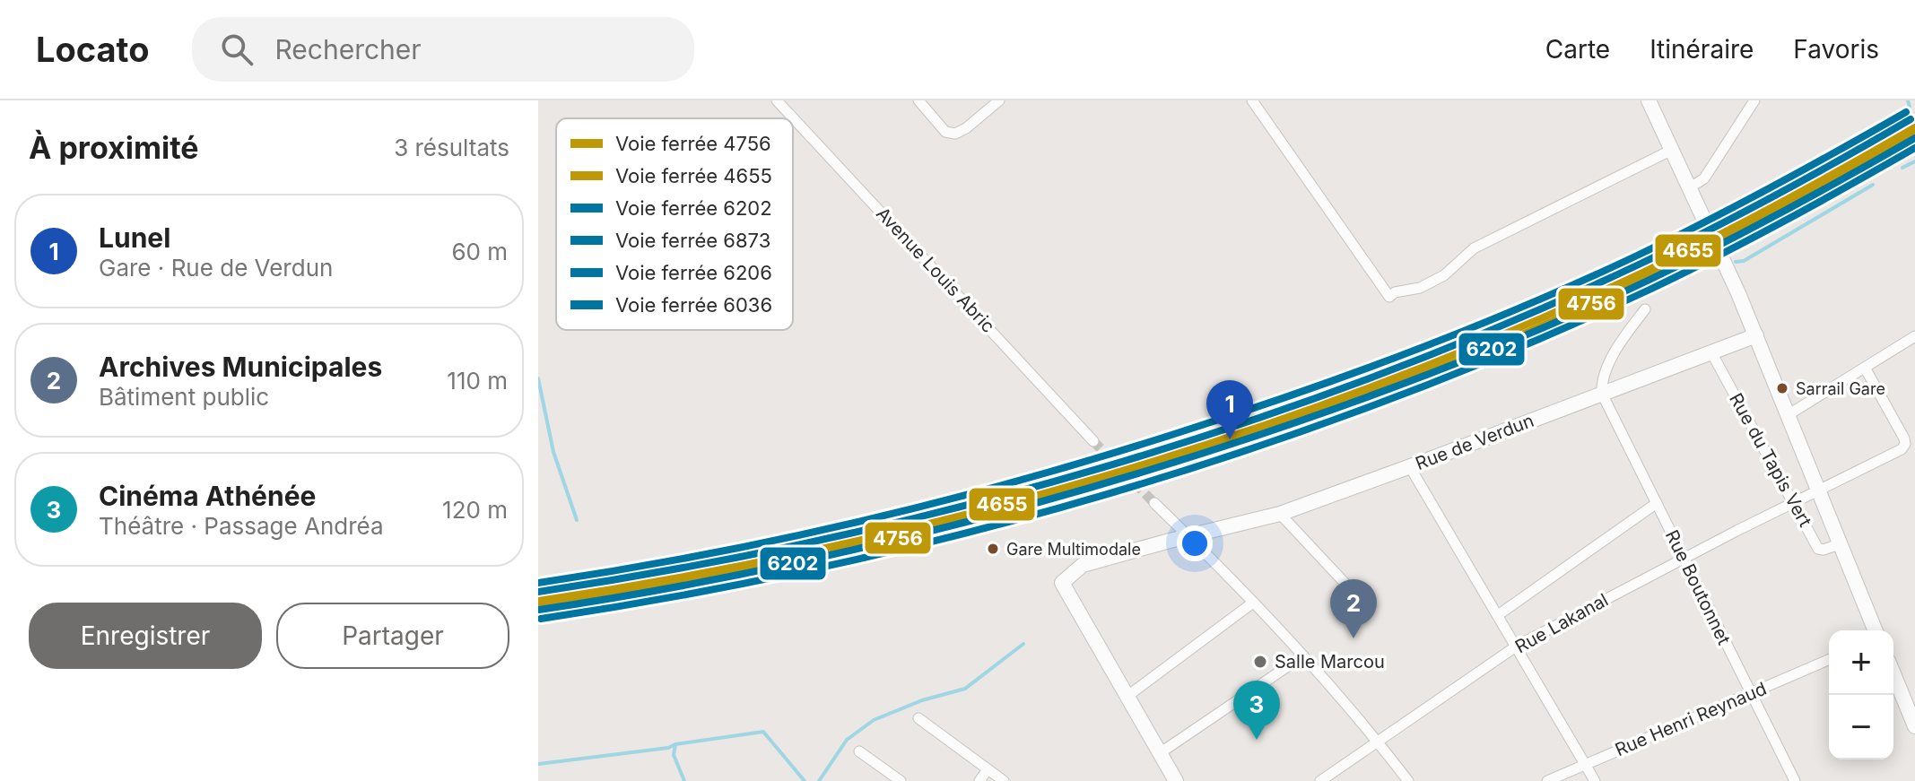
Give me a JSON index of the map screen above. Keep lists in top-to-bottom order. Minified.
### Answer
{"streets":{"main road":["Rue de Verdun"],"street":["Avenue Louis Abric","Rue du Tapis Vert","Rue Boutonnet","Rue Lakanal","Rue Henri Reynaud"]},"crossings":[["Rue de Verdun","Rue du Tapis Vert"],["Rue de Verdun","Rue Boutonnet"],["Rue du Tapis Vert","Rue Lakanal"],["Rue Boutonnet","Rue Lakanal"],["Rue Boutonnet","Rue Henri Reynaud"]],"places":["Sarrail Gare","Gare Multimodale","Salle Marcou"],"lines":["rail line 6036","rail line 6873","rail line 4655","rail line 4756","rail line 6202","rail line 6206"],"legend":["Voie ferrée 4756","Voie ferrée 4655","Voie ferrée 6202","Voie ferrée 6873","Voie ferrée 6206","Voie ferrée 6036"],"page":{"header":"Locato","search":"Rechercher","nav":["Carte","Itinéraire","Favoris"],"heading":["À proximité","3 résultats"],"list":[{"mark":"1","name":"Lunel","note":"Gare · Rue de Verdun","value":"60 m"},{"mark":"2","name":"Archives Municipales","note":"Bâtiment public","value":"110 m"},{"mark":"3","name":"Cinéma Athénée","note":"Théâtre · Passage Andréa","value":"120 m"}],"pins":["1","2","3"],"buttons":["Enregistrer","Partager"],"map_buttons":["+","−"]}}
